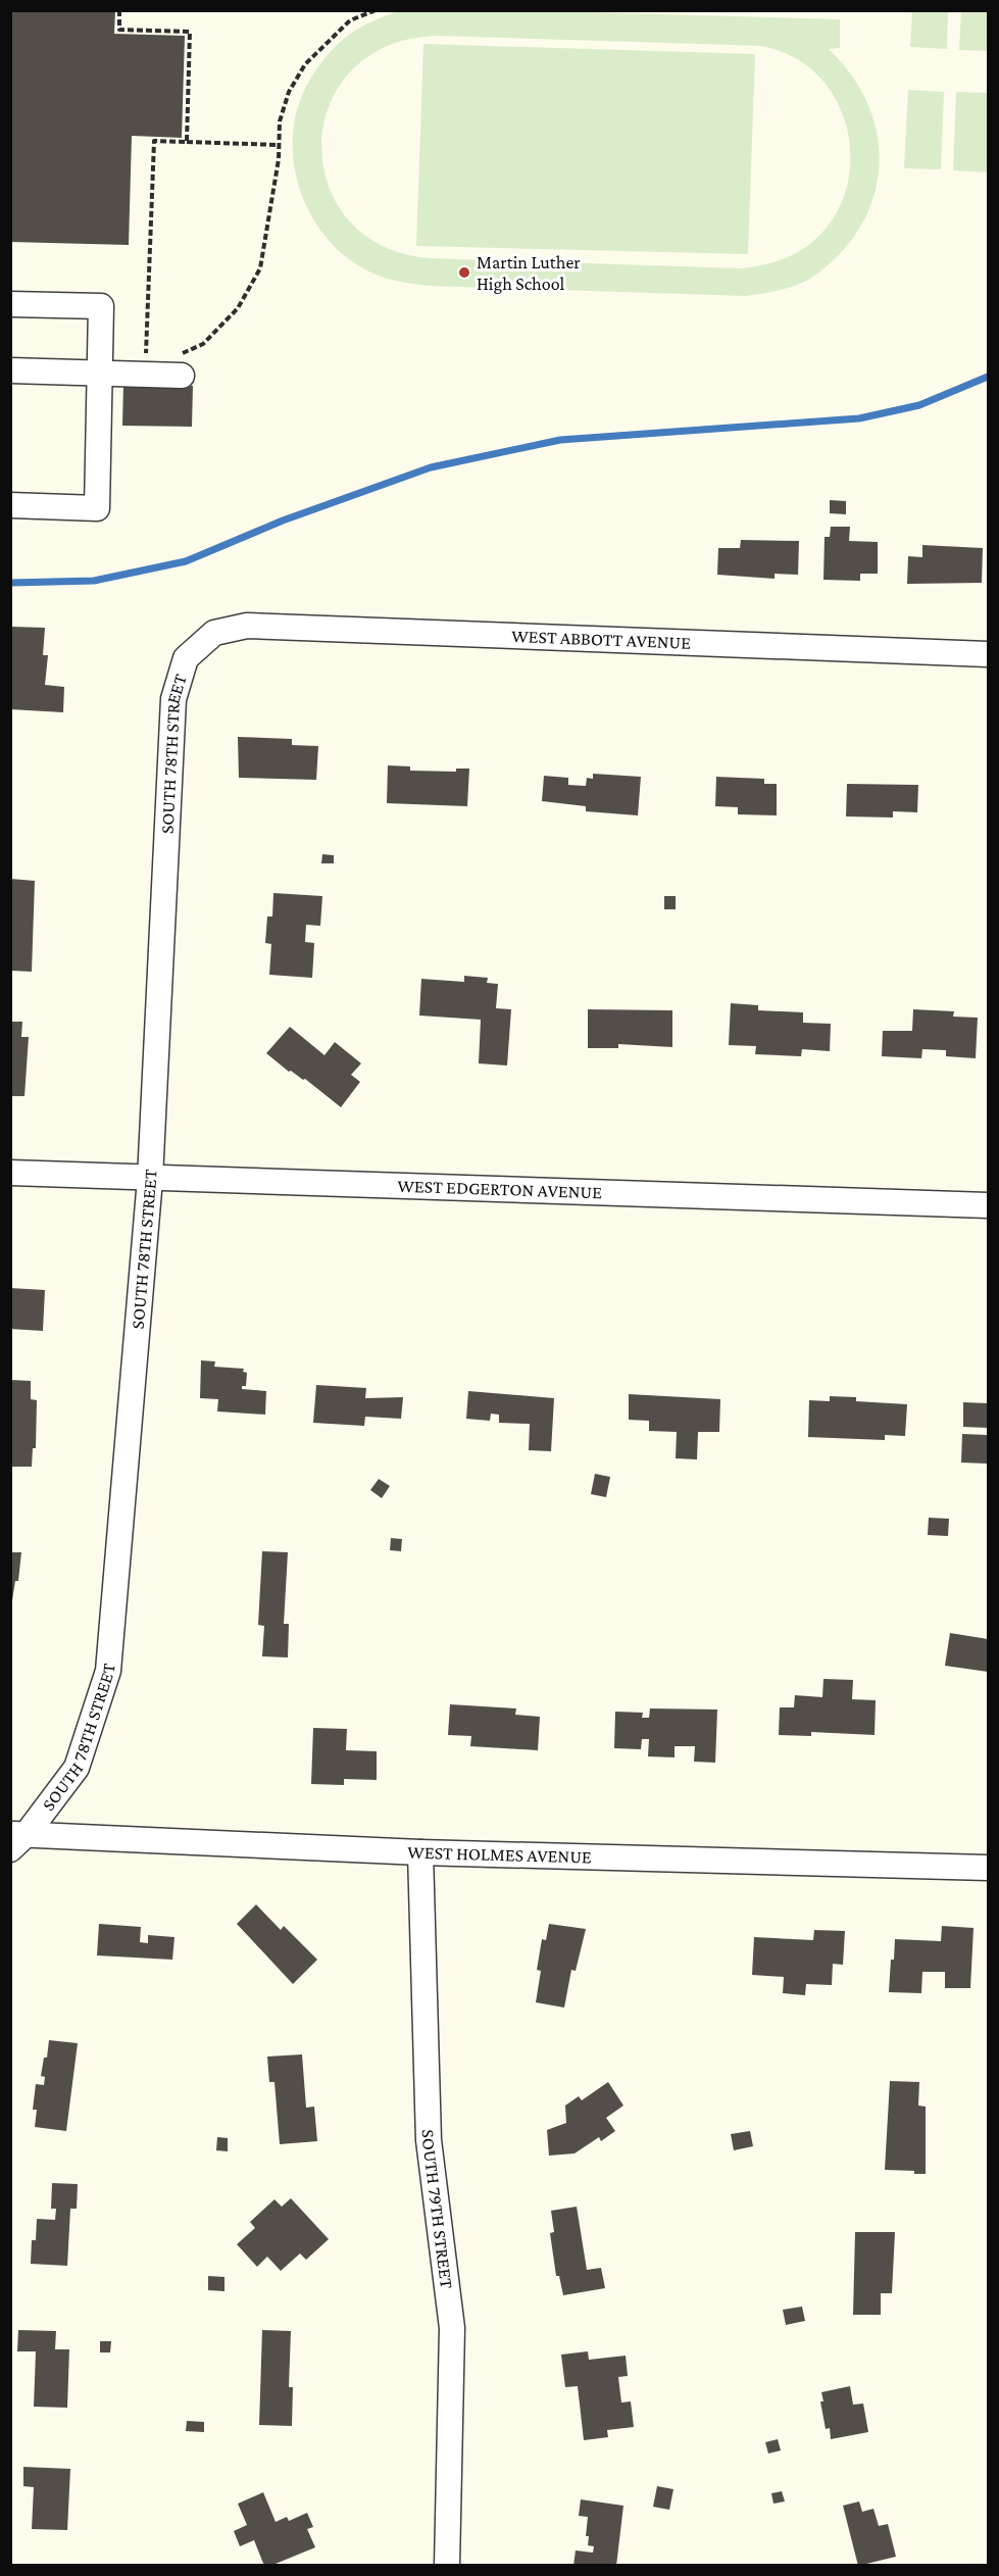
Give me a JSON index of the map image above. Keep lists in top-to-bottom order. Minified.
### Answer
{"streets":{"street":["WEST ABBOTT AVENUE","SOUTH 78TH STREET","WEST EDGERTON AVENUE","WEST HOLMES AVENUE","SOUTH 79TH STREET"]},"crossings":[["WEST ABBOTT AVENUE","SOUTH 78TH STREET"],["SOUTH 78TH STREET","WEST EDGERTON AVENUE"],["SOUTH 78TH STREET","WEST HOLMES AVENUE"],["WEST HOLMES AVENUE","SOUTH 79TH STREET"]],"places":["Martin Luther High School"]}
